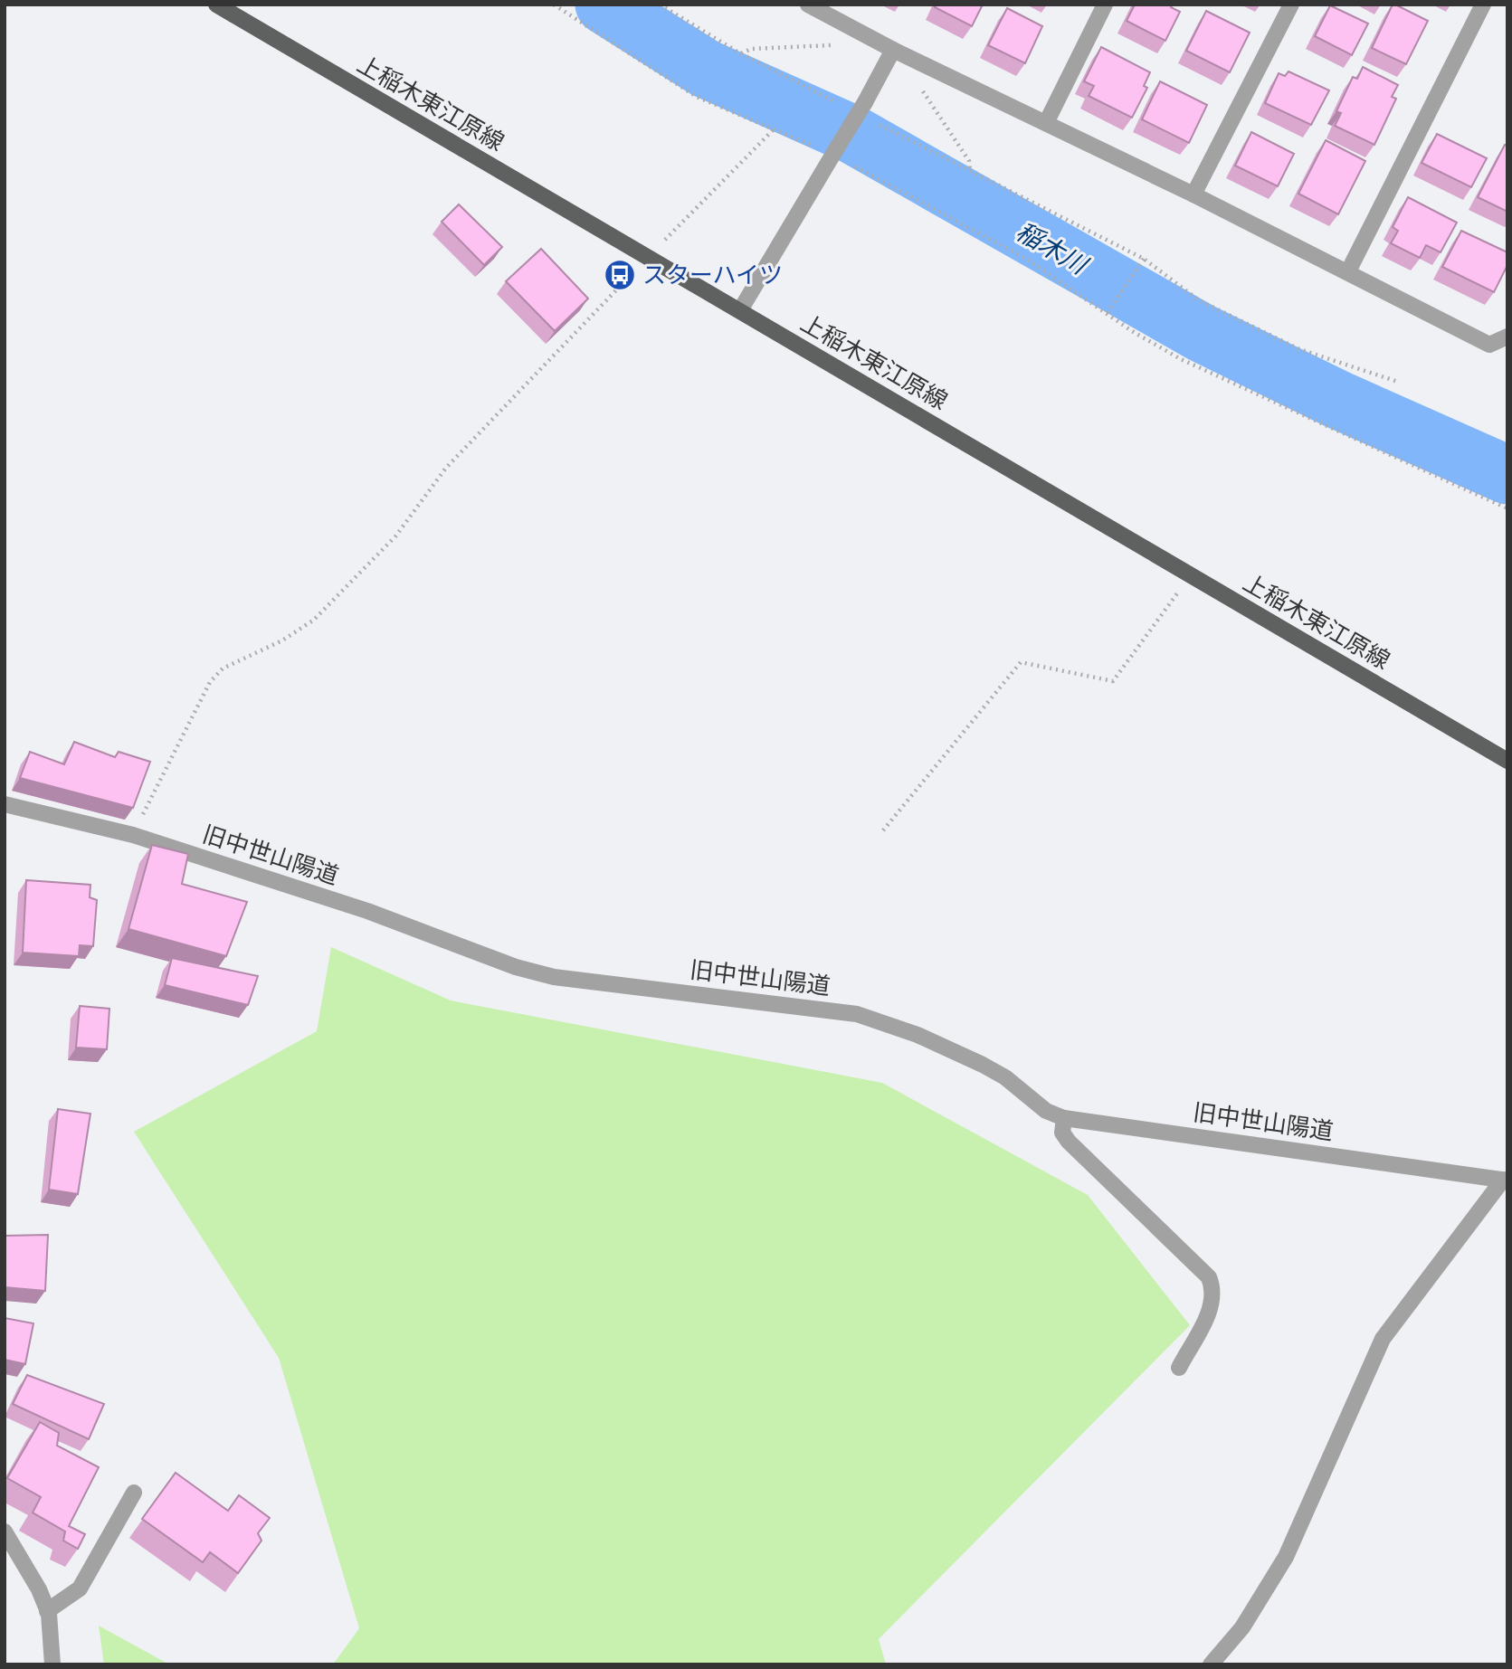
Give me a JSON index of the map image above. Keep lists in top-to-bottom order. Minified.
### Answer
{"streets":{"main road":["上稲木東江原線"],"street":["旧中世山陽道"]},"water":["稲木川"],"places":{"bus stop":["スターハイツ"]}}
